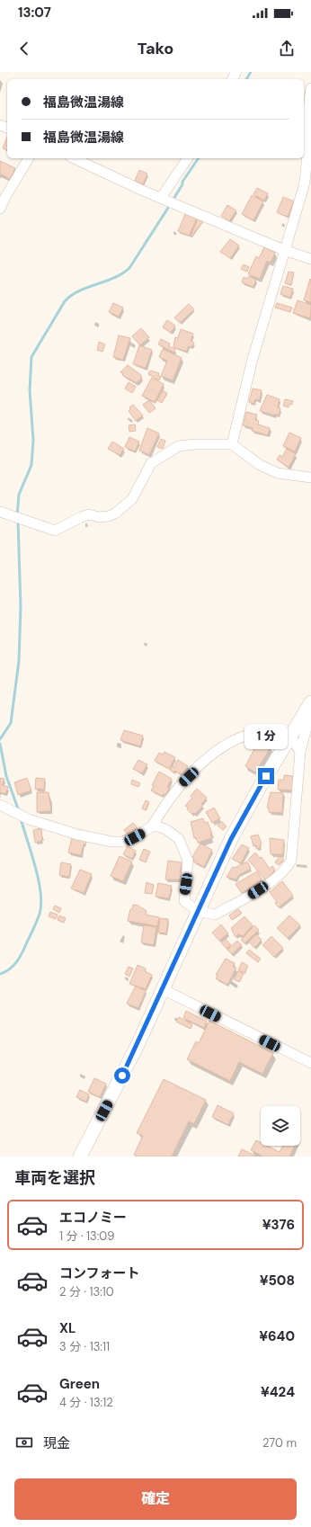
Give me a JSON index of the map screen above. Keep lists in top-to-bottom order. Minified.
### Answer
{"page":{"status":"13:07","header":"Tako","banner":["福島微温湯線","福島微温湯線"],"bubble":"1 分","heading":"車両を選択","list":[{"name":"エコノミー","note":"1 分 · 13:09","value":"¥376"},{"name":"コンフォート","note":"2 分 · 13:10","value":"¥508"},{"name":"XL","note":"3 分 · 13:11","value":"¥640"},{"name":"Green","note":"4 分 · 13:12","value":"¥424"}],"pay":["現金","270 m"],"buttons":"確定"}}
